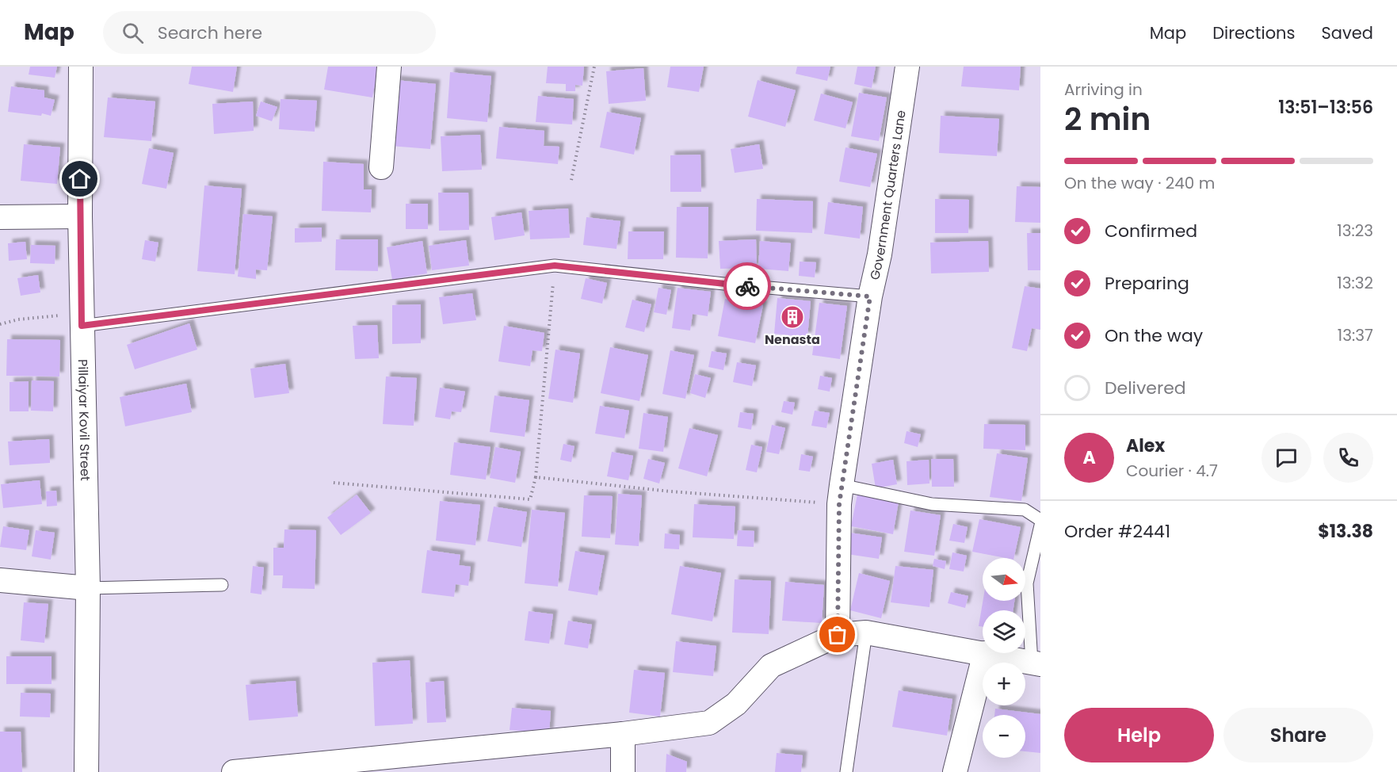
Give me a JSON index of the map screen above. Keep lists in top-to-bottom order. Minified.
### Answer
{"streets":{"street":["Government Quarters Lane","Pillaiyar Kovil Street"]},"places":{"building":["Nenasta"]},"north":"right","page":{"header":"Map","search":"Search here","nav":["Map","Directions","Saved"],"heading":["2 min","Arriving in","13:51–13:56"],"panel":["Alex","Courier · 4.7","Order #2441","$13.38"],"bar":"On the way · 240 m","list":[["Confirmed","13:23"],["Preparing","13:32"],["On the way","13:37"],"Delivered"],"round":"A","map_buttons":["+","−"],"buttons":["Help","Share"]}}
